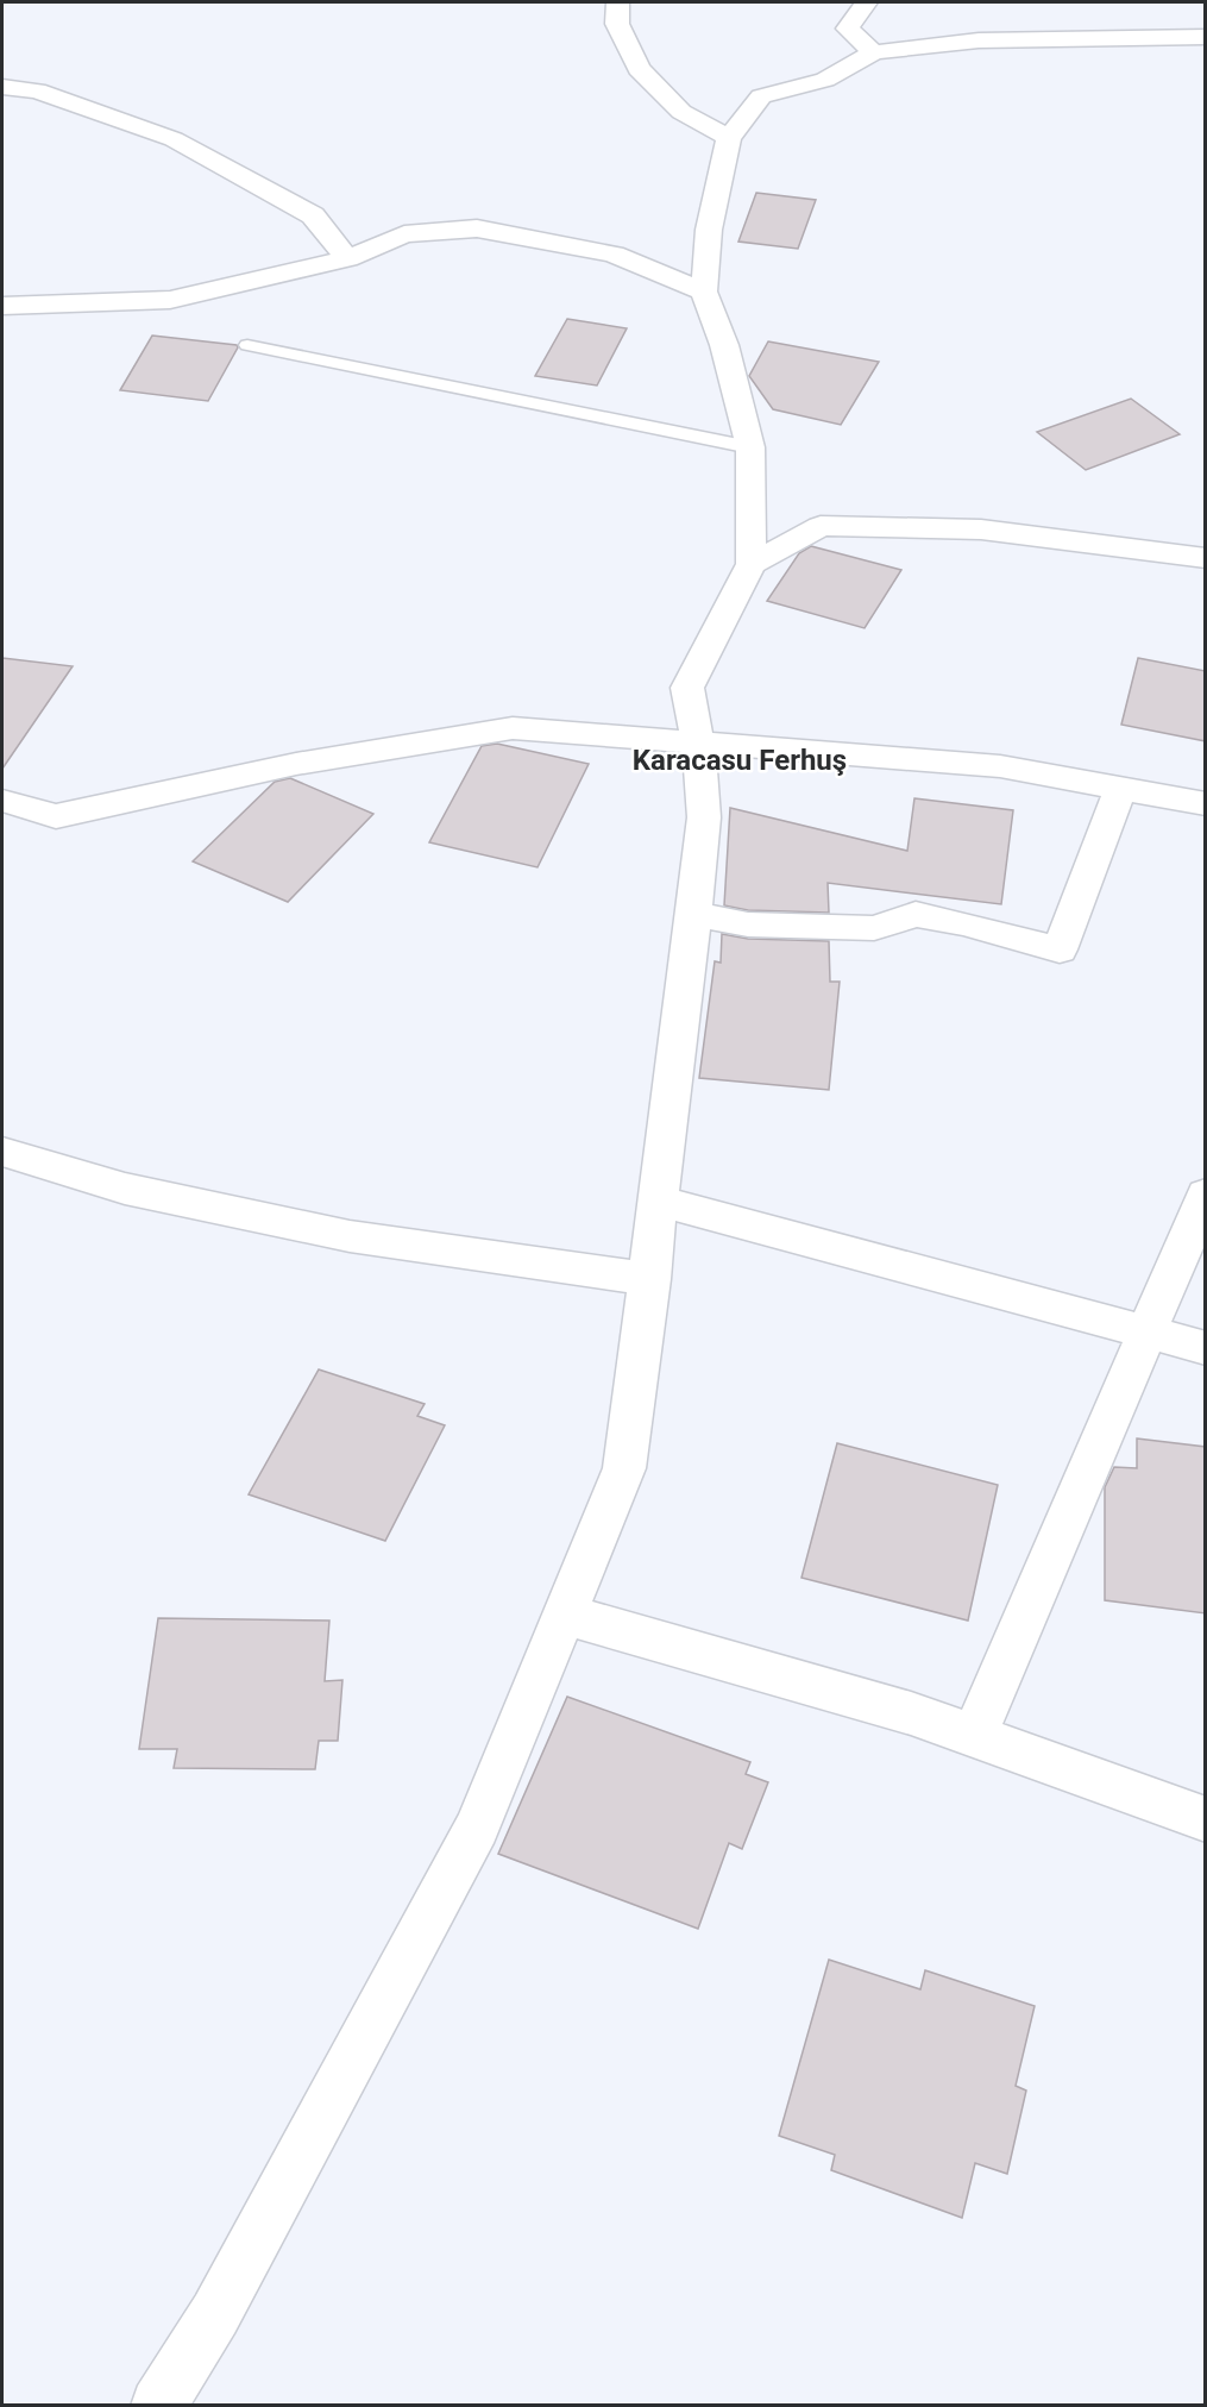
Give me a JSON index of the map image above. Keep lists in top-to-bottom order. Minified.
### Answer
{"districts":["Karacasu Ferhuş"]}
